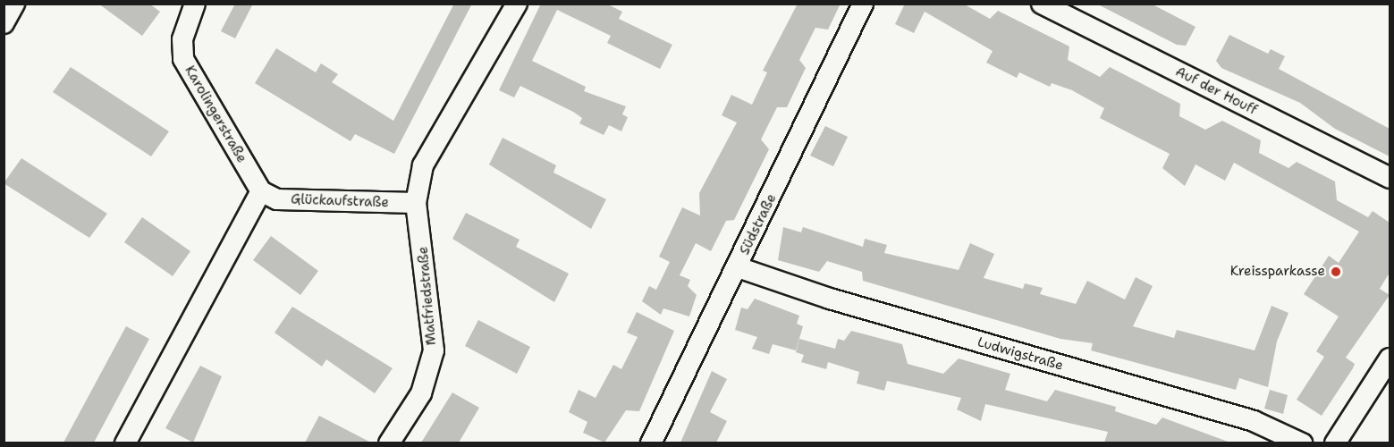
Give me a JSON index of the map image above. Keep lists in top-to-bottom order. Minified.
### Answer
{"streets":{"street":["Auf der Houff","Karolingerstraße","Glückaufstraße","Südstraße","Matfriedstraße","Ludwigstraße"]},"crossings":[["Karolingerstraße","Glückaufstraße"],["Glückaufstraße","Matfriedstraße"],["Südstraße","Ludwigstraße"]],"places":["Kreissparkasse"]}
